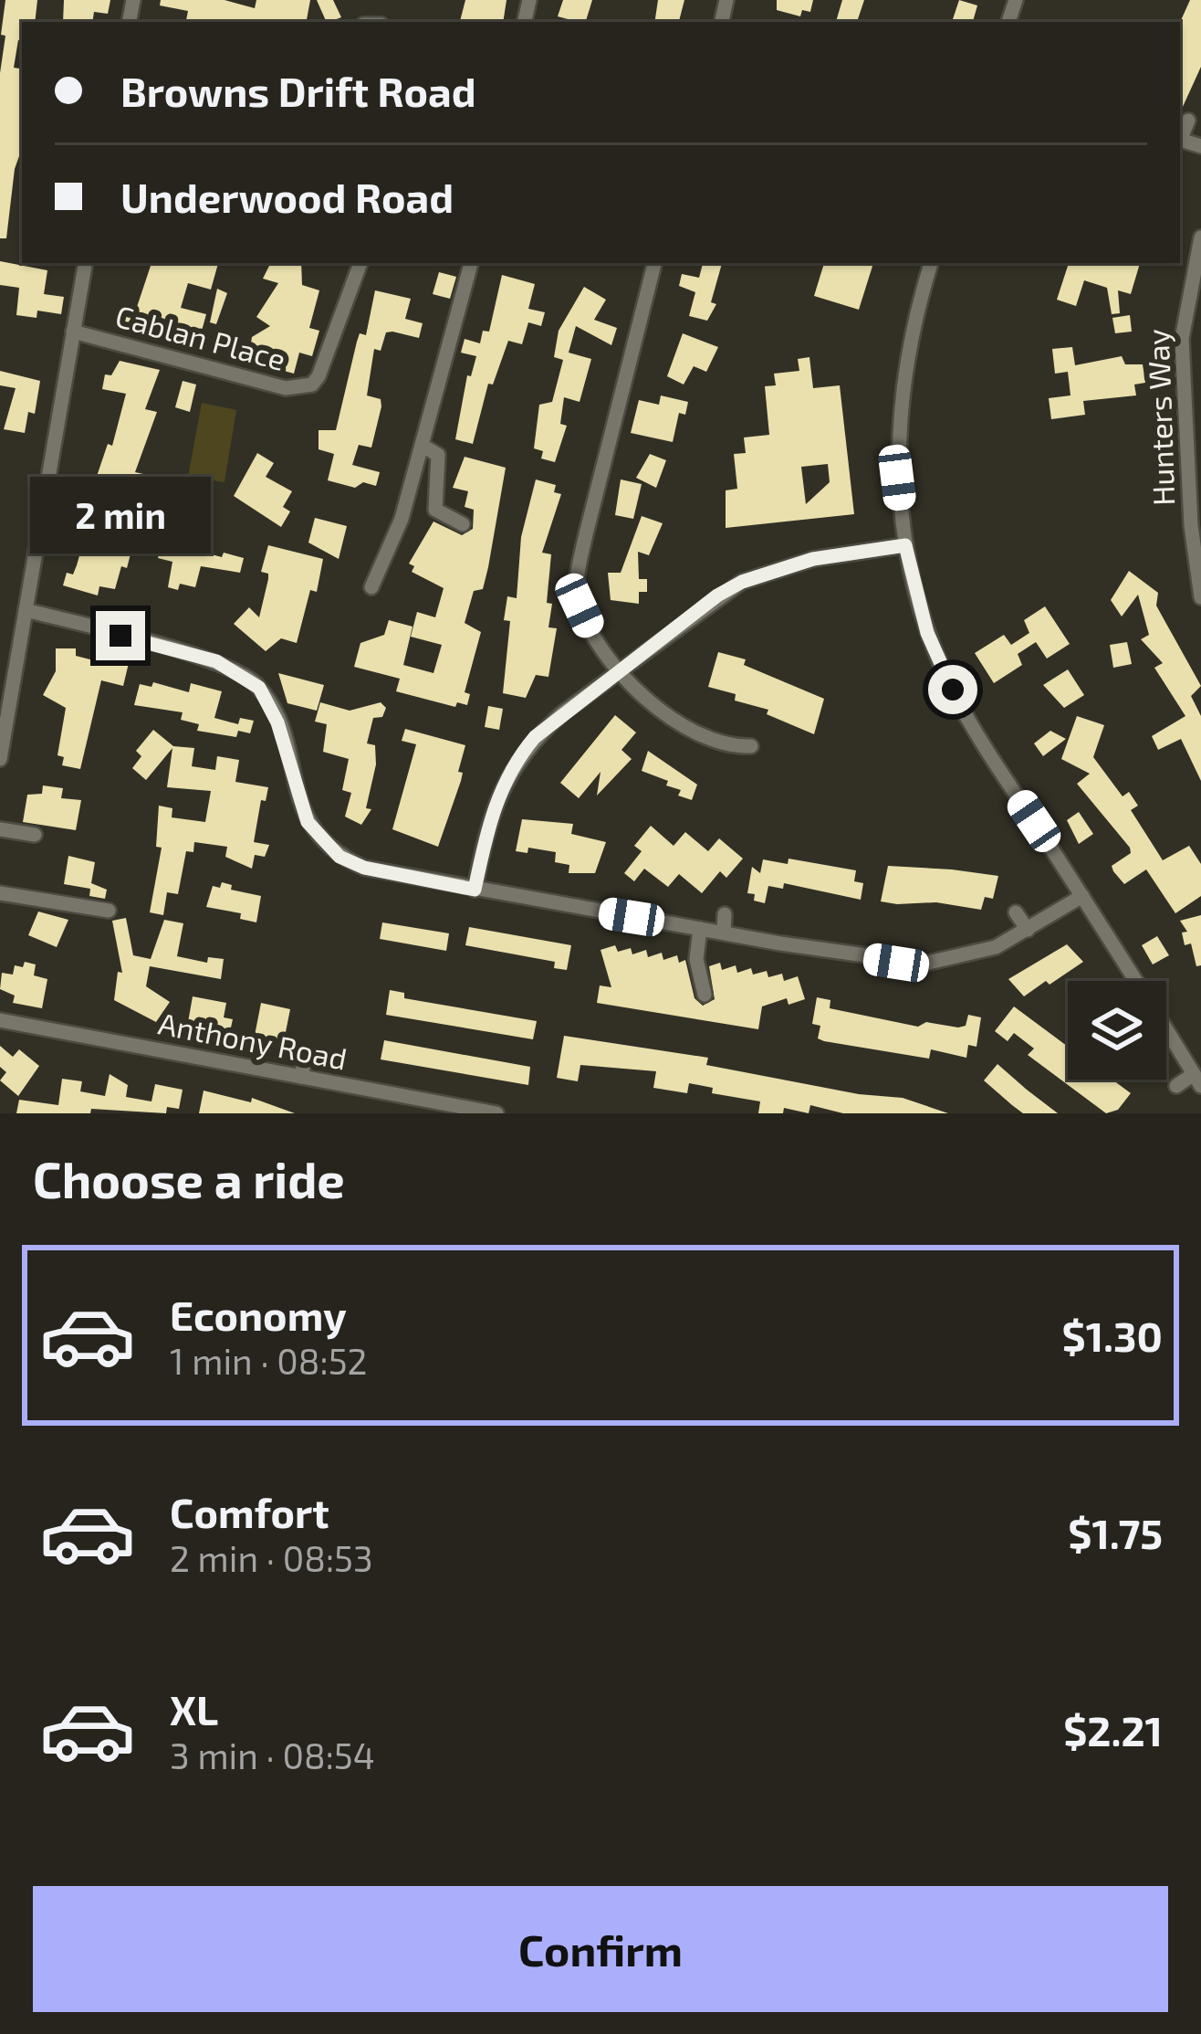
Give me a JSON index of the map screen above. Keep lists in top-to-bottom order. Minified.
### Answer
{"streets":{"street":["Cablan Place","Hunters Way","Anthony Road"]},"page":{"banner":["Browns Drift Road","Underwood Road"],"bubble":"2 min","heading":"Choose a ride","list":[{"name":"Economy","note":"1 min · 08:52","value":"$1.30"},{"name":"Comfort","note":"2 min · 08:53","value":"$1.75"},{"name":"XL","note":"3 min · 08:54","value":"$2.21"}],"buttons":"Confirm"}}
